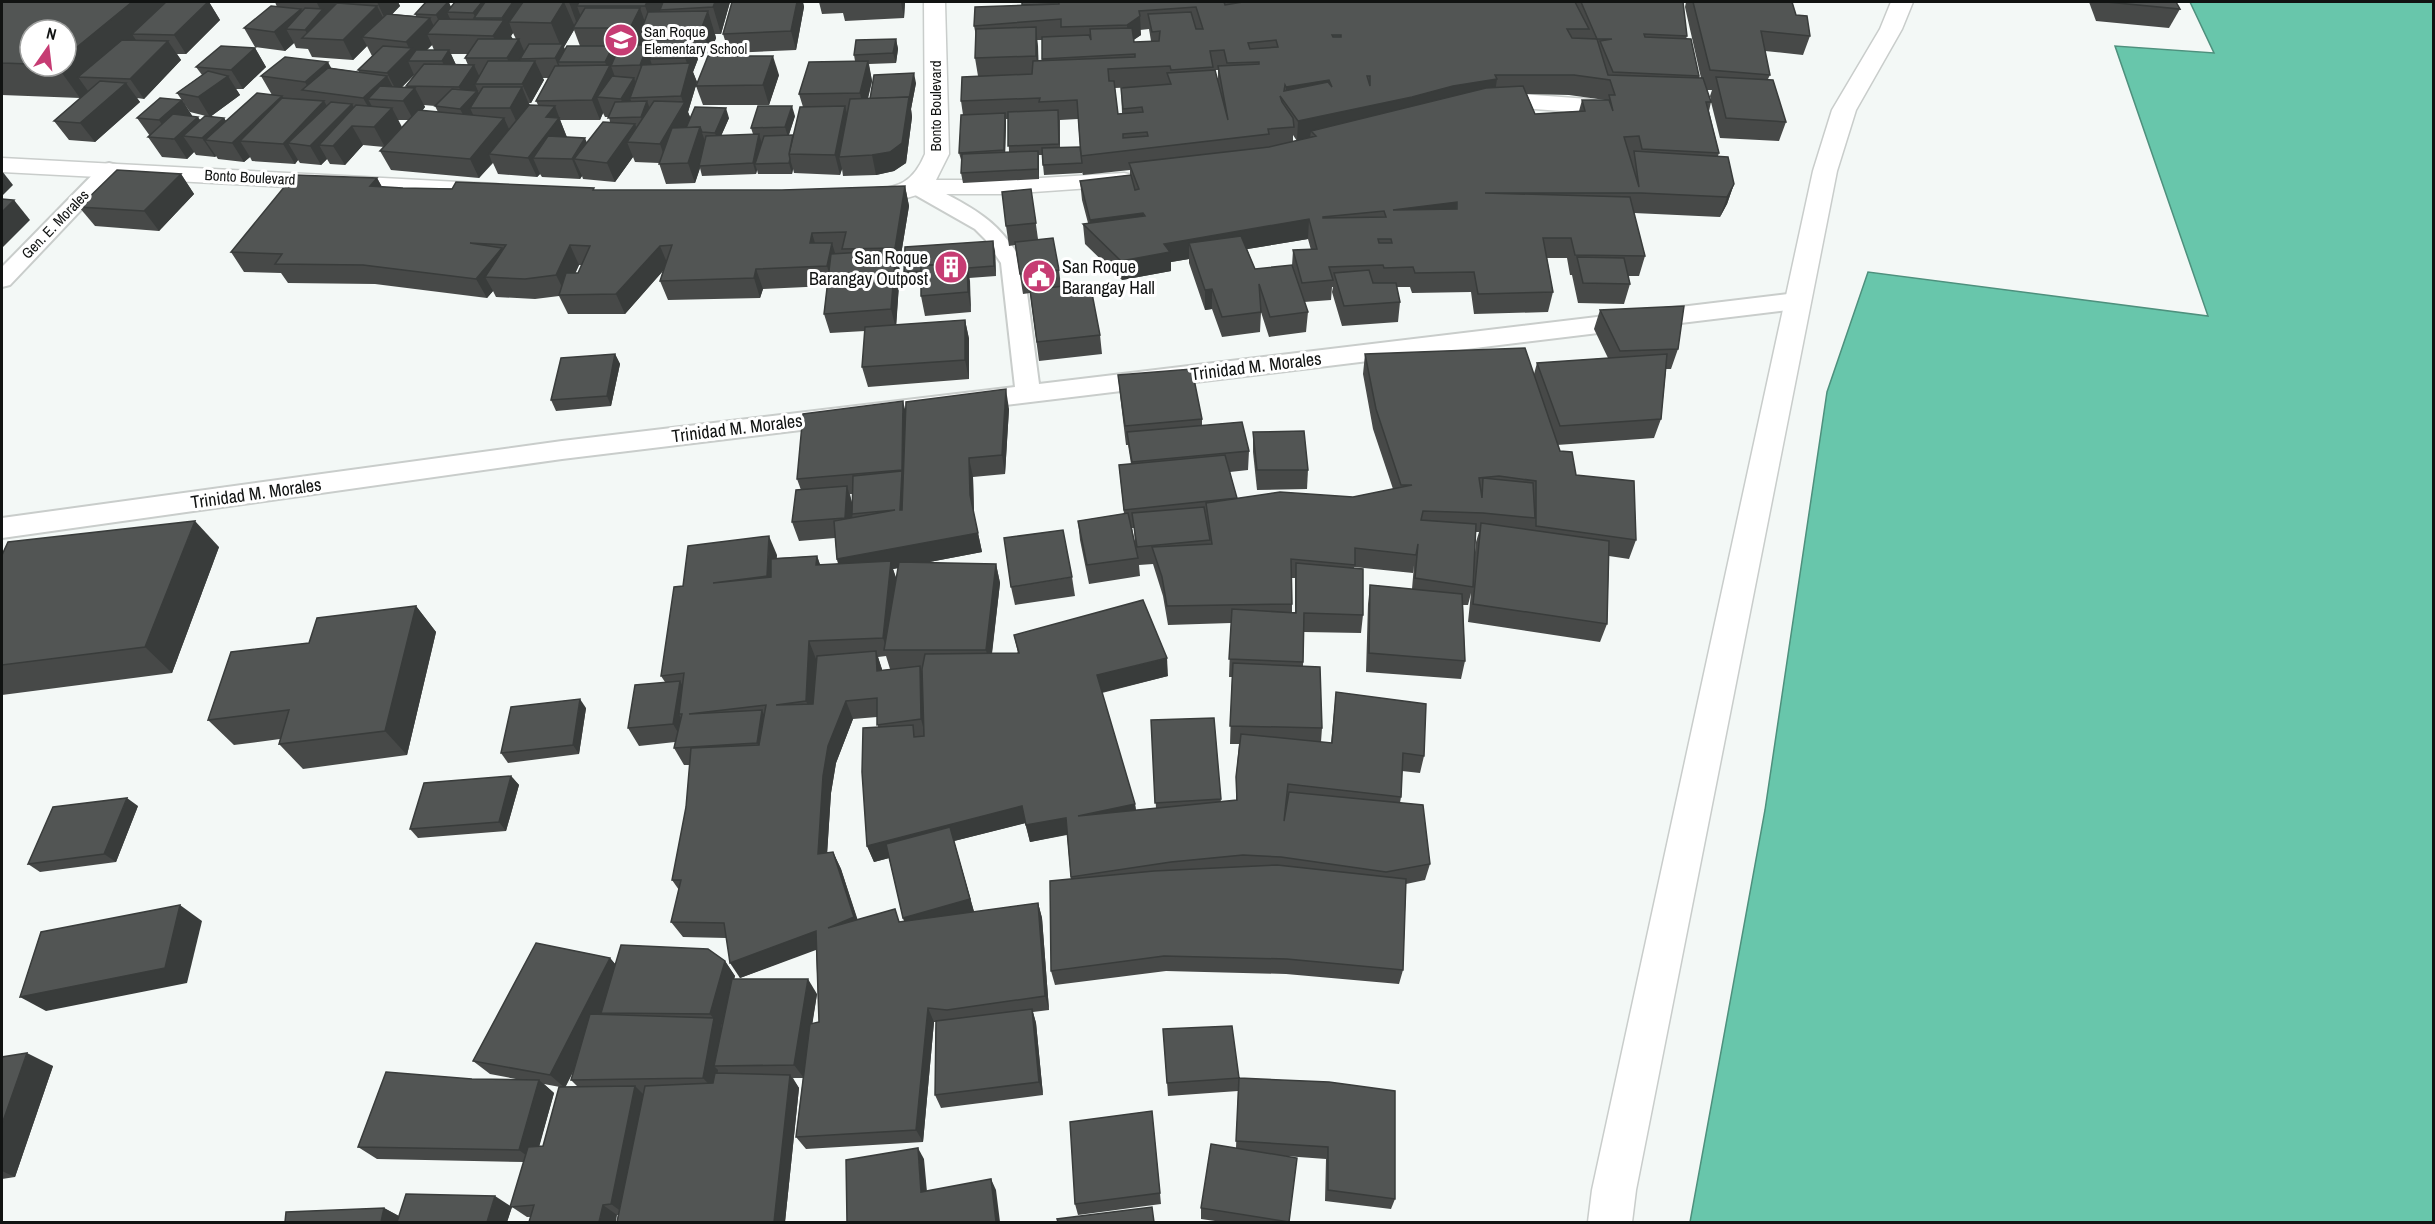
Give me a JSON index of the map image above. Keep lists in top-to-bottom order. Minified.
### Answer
{"streets":{"street":["Bonto Boulevard"],"lane":["Gen. E. Morales","Trinidad M. Morales"]},"crossings":[["Bonto Boulevard","Gen. E. Morales"]],"places":{"school or university":["San Roque Elementary School"],"building":["San Roque Barangay Outpost"],"public building":["San Roque Barangay Hall"]},"north":"top"}
